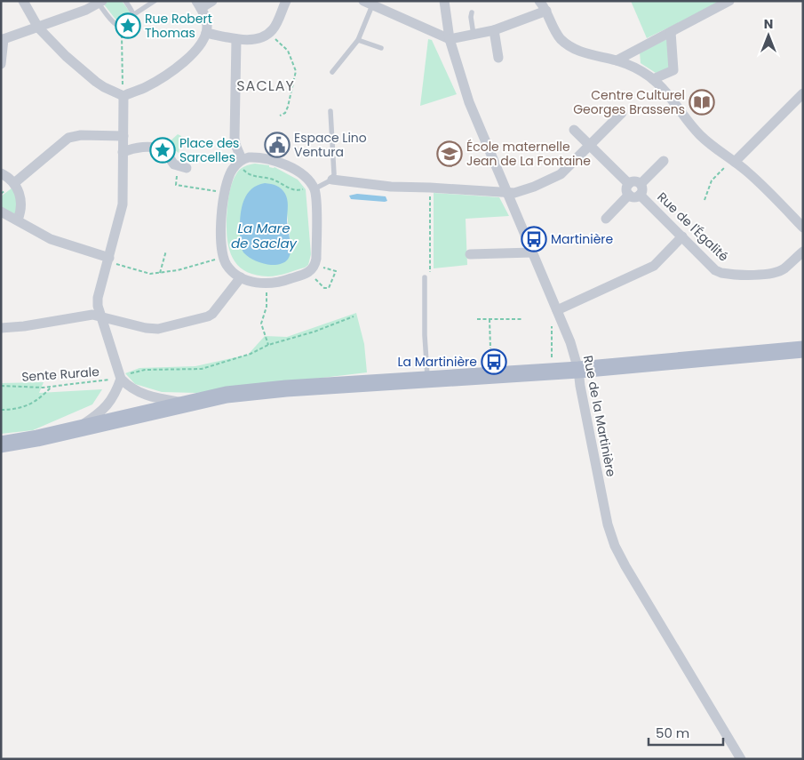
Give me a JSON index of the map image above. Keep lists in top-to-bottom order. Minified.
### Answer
{"streets":{"street":["Rue de l'Égalité","Rue de la Martinière"],"path":["Sente Rurale"]},"districts":["SACLAY"],"water":["La Mare de Saclay"],"places":{"place":["Rue Robert Thomas","Place des Sarcelles"],"library":["Centre Culturel Georges Brassens"],"public building":["Espace Lino Ventura"],"school or university":["École maternelle Jean de La Fontaine"],"bus stop":["Martinière","La Martinière"]},"scale_bar":"50 m","north":"top"}
